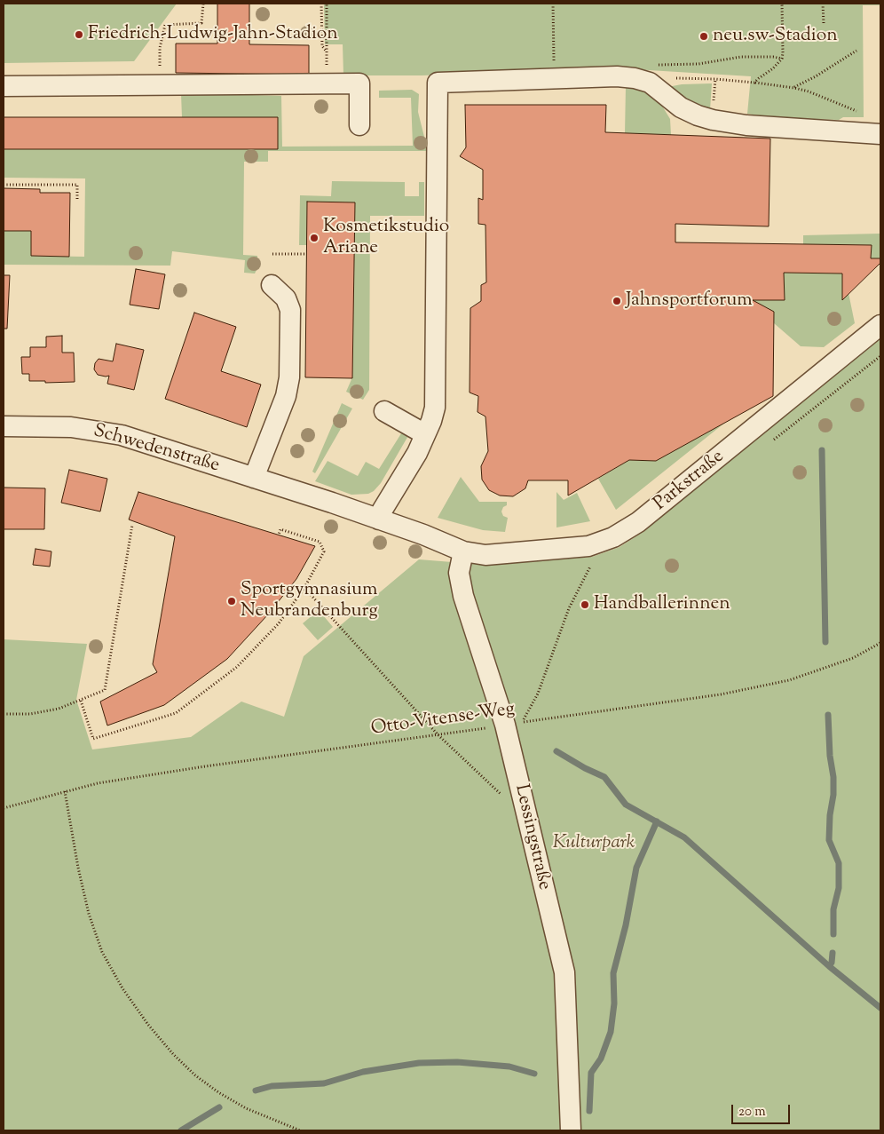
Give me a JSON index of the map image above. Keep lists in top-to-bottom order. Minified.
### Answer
{"streets":{"street":["Schwedenstraße","Parkstraße","Lessingstraße"],"path":["Otto-Vitense-Weg"]},"crossings":[["Schwedenstraße","Parkstraße"],["Schwedenstraße","Lessingstraße"],["Parkstraße","Lessingstraße"],["Otto-Vitense-Weg","Lessingstraße"]],"parks":["Kulturpark"],"places":["Friedrich-Ludwig-Jahn-Stadion","neu.sw-Stadion","Kosmetikstudio Ariane","Jahnsportforum","Sportgymnasium Neubrandenburg","Handballerinnen"],"scale_bar":"20 m"}
